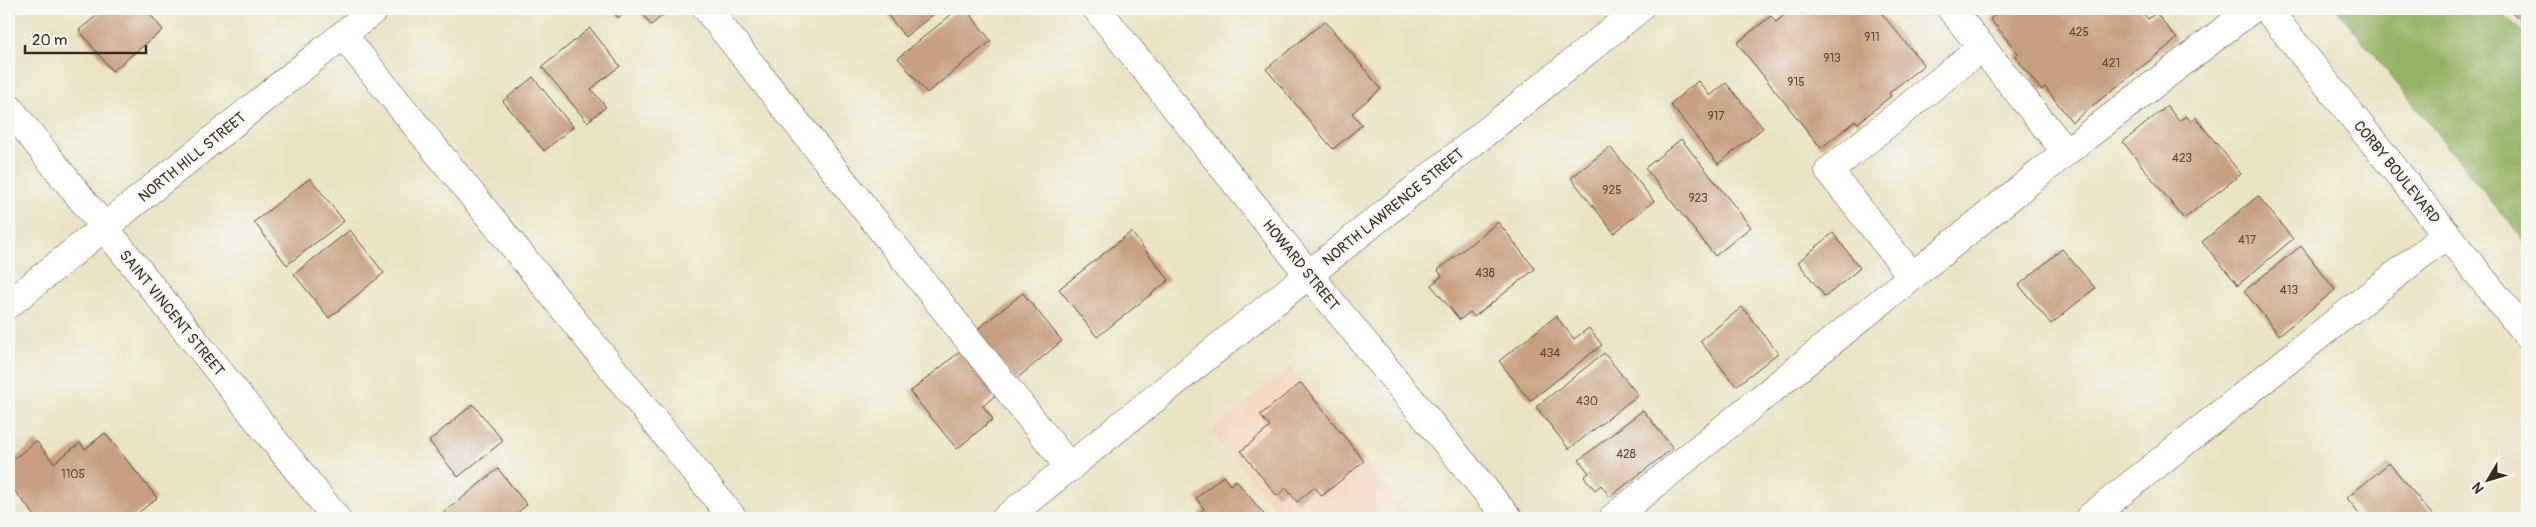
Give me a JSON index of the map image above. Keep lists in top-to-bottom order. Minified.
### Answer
{"streets":{"street":["NORTH HILL STREET","CORBY BOULEVARD","NORTH LAWRENCE STREET","HOWARD STREET","SAINT VINCENT STREET"]},"crossings":[["NORTH HILL STREET","SAINT VINCENT STREET"],["NORTH LAWRENCE STREET","HOWARD STREET"]],"house_numbers":["425","911","913","421","915","917","423","925","923","417","438","413","434","430","428","1105"],"scale_bar":"20 m","north":"bottom left"}
